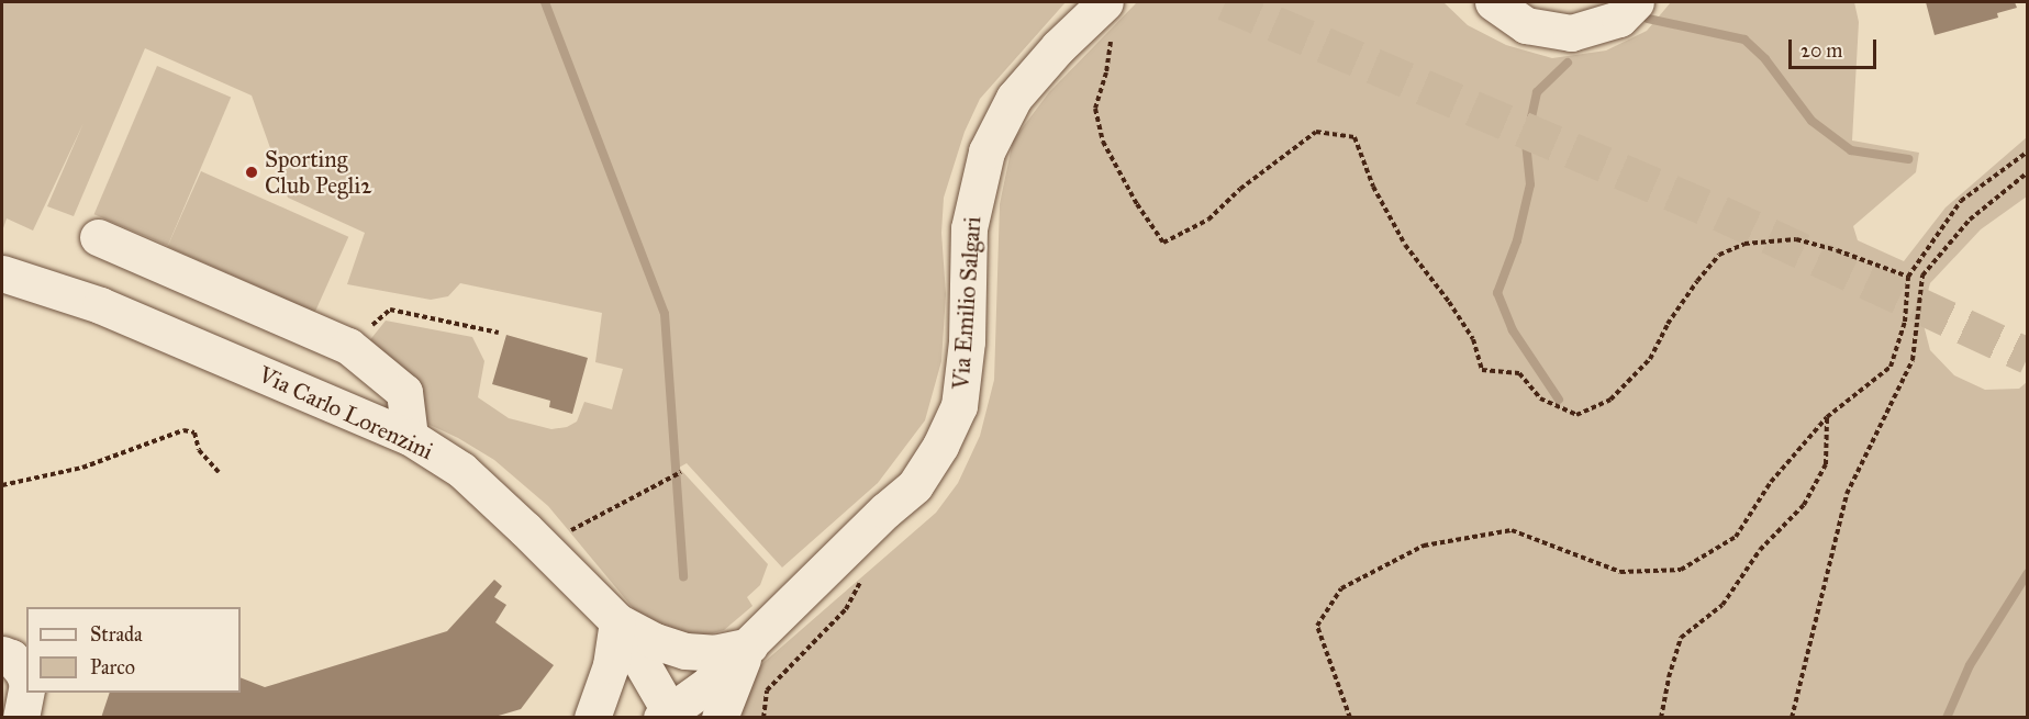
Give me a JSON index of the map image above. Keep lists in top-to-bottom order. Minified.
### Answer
{"streets":{"street":["Via Emilio Salgari","Via Carlo Lorenzini"]},"crossings":[["Via Emilio Salgari","Via Carlo Lorenzini"]],"places":["Sporting Club Pegli2"],"legend":["Strada","Parco"],"scale_bar":"20 m"}
